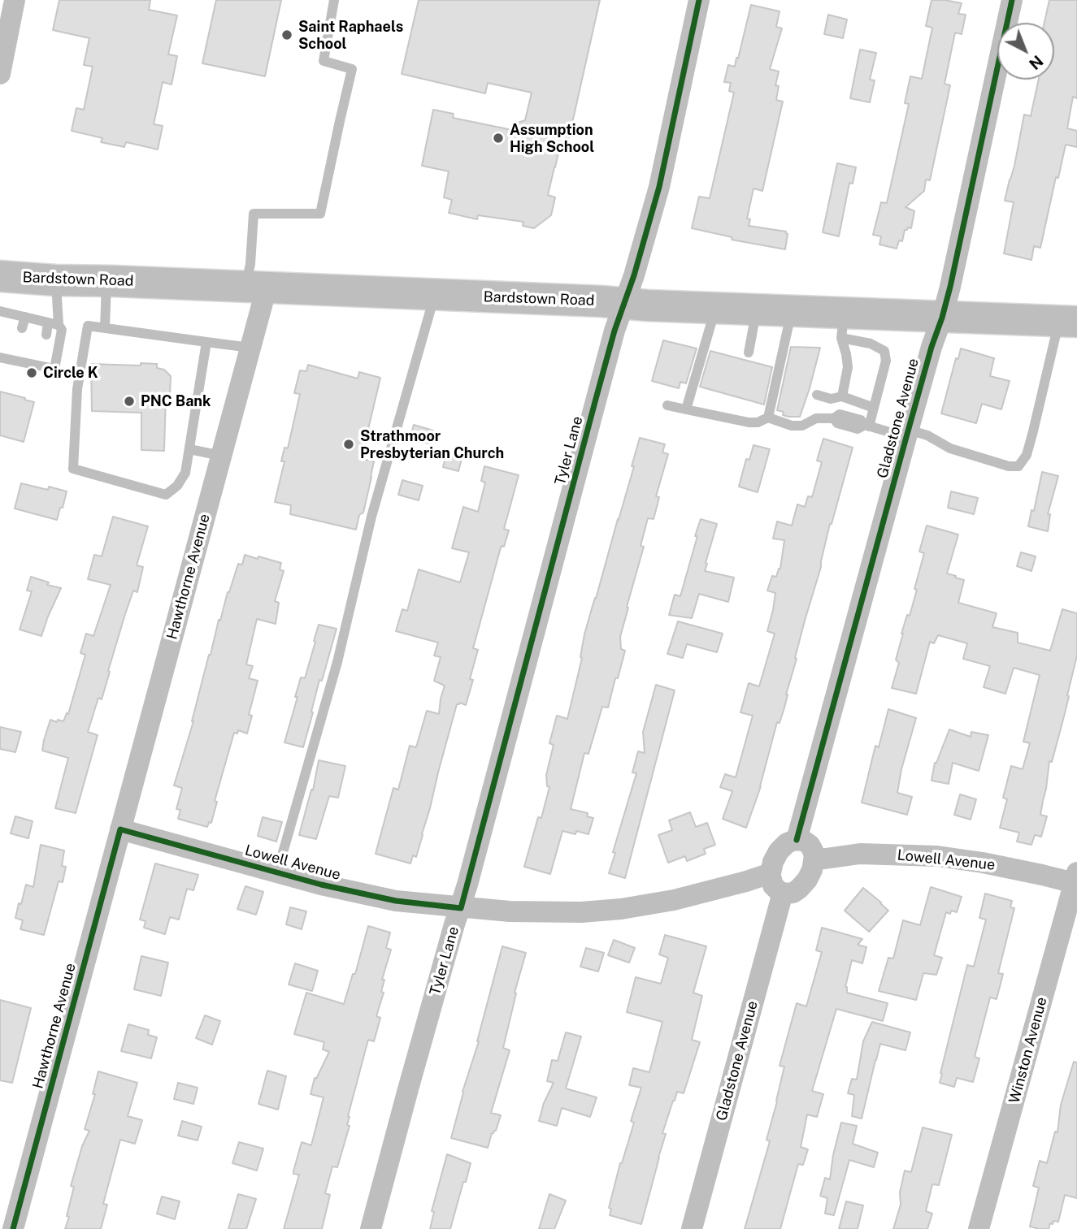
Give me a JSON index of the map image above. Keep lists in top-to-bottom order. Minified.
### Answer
{"streets":{"main road":["Bardstown Road"],"street":["Gladstone Avenue","Tyler Lane","Hawthorne Avenue","Lowell Avenue","Winston Avenue"]},"crossings":[["Bardstown Road","Gladstone Avenue"],["Bardstown Road","Tyler Lane"],["Bardstown Road","Hawthorne Avenue"],["Gladstone Avenue","Lowell Avenue"],["Tyler Lane","Lowell Avenue"],["Hawthorne Avenue","Lowell Avenue"],["Lowell Avenue","Winston Avenue"]],"places":["Saint Raphaels School","Assumption High School","Circle K","PNC Bank","Strathmoor Presbyterian Church"],"north":"bottom right"}
